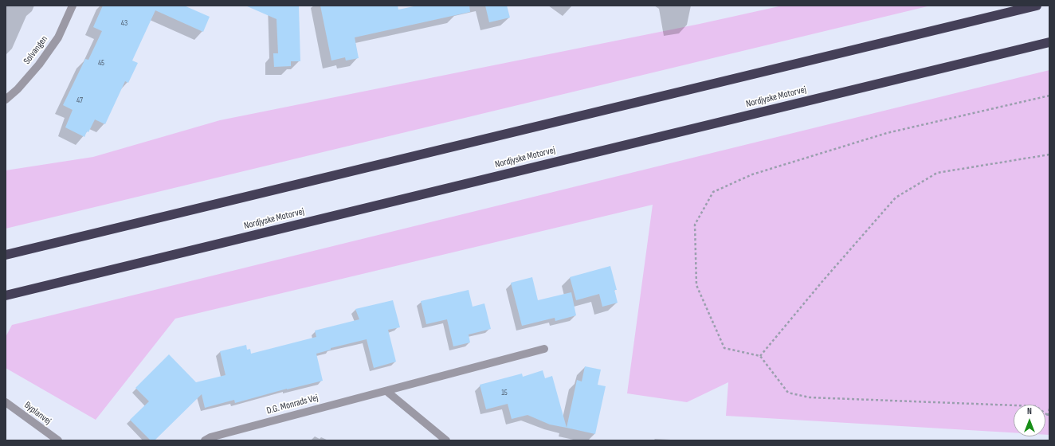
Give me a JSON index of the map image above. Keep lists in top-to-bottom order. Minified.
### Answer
{"streets":{"highway":["Nordjyske Motorvej"],"street":["Solvangen","D.G. Monrads Vej","Byplanvej"]},"house_numbers":["43","45","47","15"],"north":"top"}
